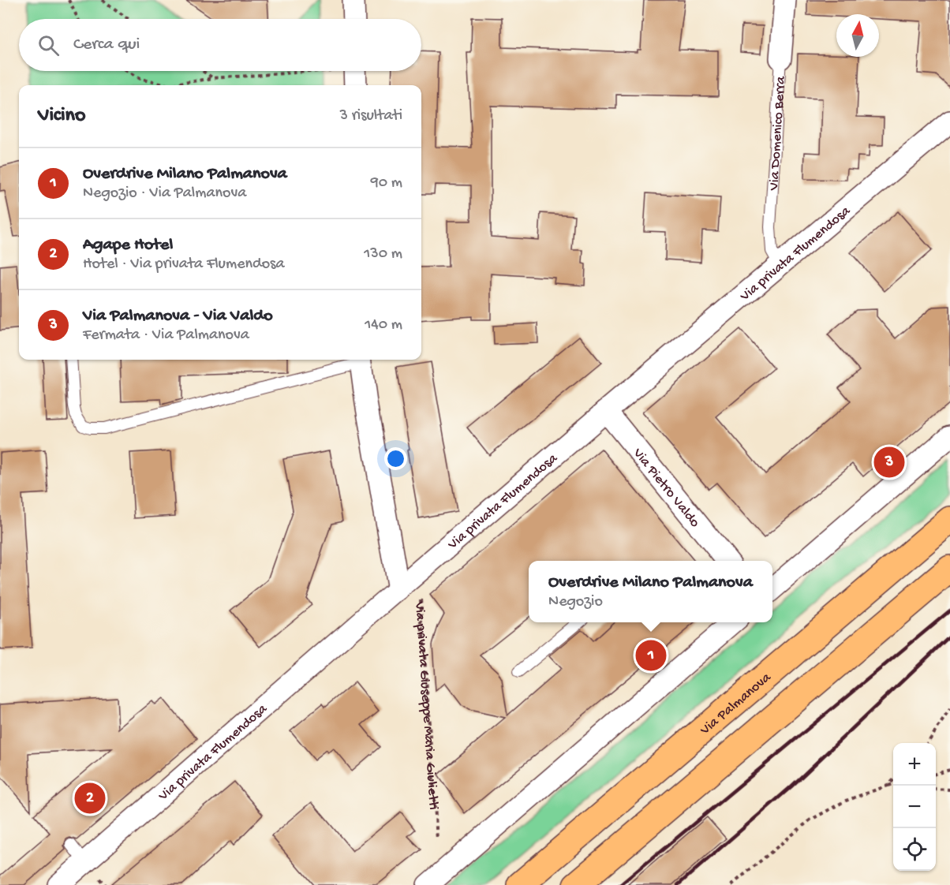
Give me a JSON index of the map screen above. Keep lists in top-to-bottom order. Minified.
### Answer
{"streets":{"highway":["Via Palmanova"],"street":["Via Domenico Berra","Via privata Flumendosa","Via Pietro Valdo","Via privata Giuseppe Maria Giulietti"]},"crossings":[["Via Domenico Berra","Via privata Flumendosa"],["Via privata Flumendosa","Via Pietro Valdo"],["Via privata Flumendosa","Via privata Giuseppe Maria Giulietti"]],"north":"top","page":{"search":"Cerca qui","heading":["Vicino","3 risultati"],"list":[{"mark":"1","name":"Overdrive Milano Palmanova","note":"Negozio · Via Palmanova","value":"90 m"},{"mark":"2","name":"Agape Hotel","note":"Hotel · Via privata Flumendosa","value":"130 m"},{"mark":"3","name":"Via Palmanova - Via Valdo","note":"Fermata · Via Palmanova","value":"140 m"}],"pins":["3","1","2"],"popup":["Overdrive Milano Palmanova","Negozio"],"map_buttons":["+","−"]}}
